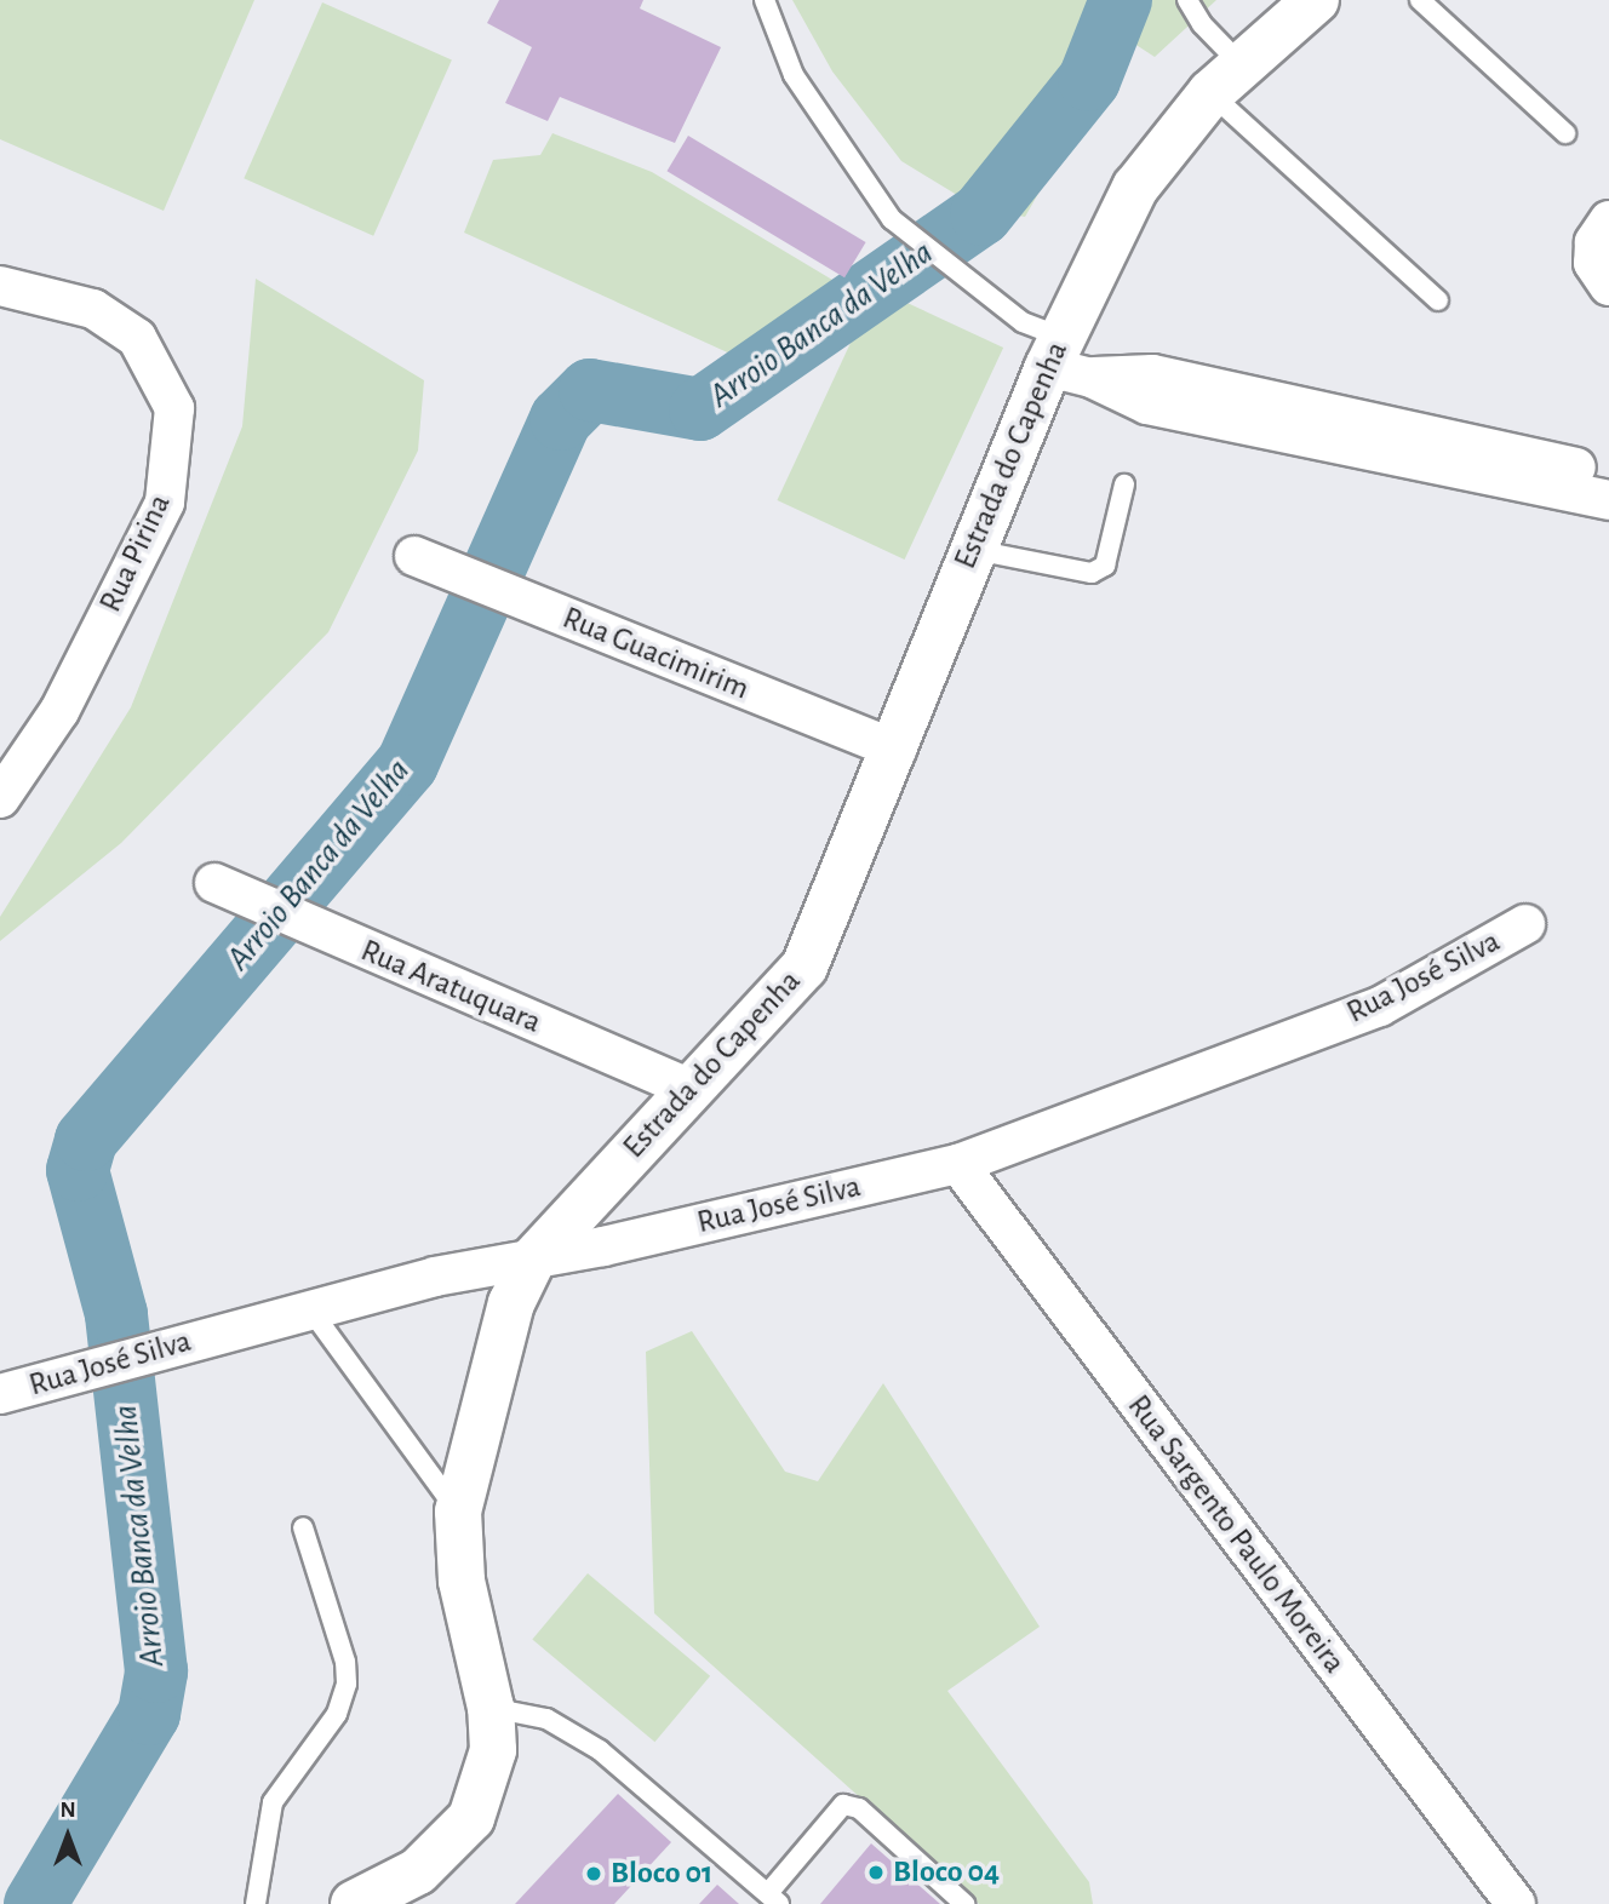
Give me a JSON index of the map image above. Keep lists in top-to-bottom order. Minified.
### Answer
{"streets":{"street":["Estrada do Capenha","Rua Pirina","Rua Guacimirim","Rua José Silva","Rua Aratuquara","Rua Sargento Paulo Moreira"]},"crossings":[["Estrada do Capenha","Rua Guacimirim"],["Estrada do Capenha","Rua José Silva"],["Estrada do Capenha","Rua Aratuquara"],["Rua José Silva","Rua Sargento Paulo Moreira"]],"water":["Arroio Banca da Velha"],"places":["Bloco 04","Bloco 01"],"north":"top"}
